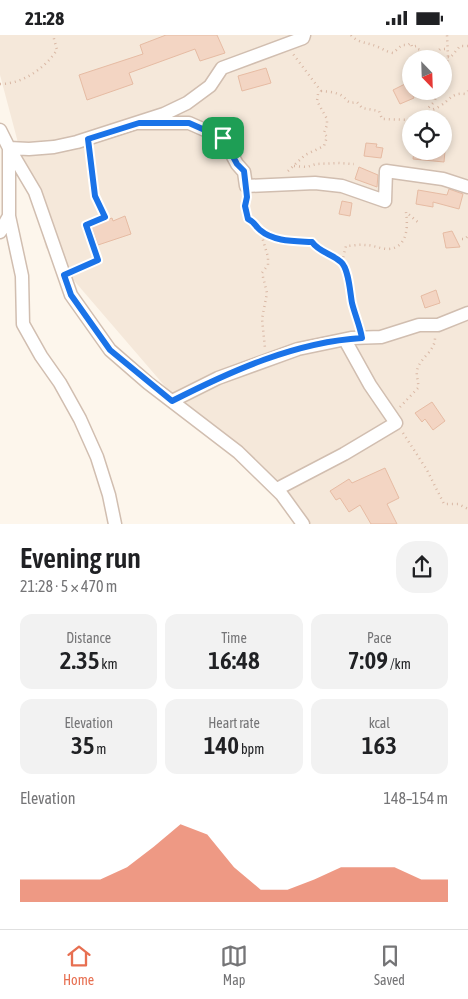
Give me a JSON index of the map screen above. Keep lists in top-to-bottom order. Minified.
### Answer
{"north":"bottom right","page":{"status":"21:28","heading":["Evening run","21:28 · 5 × 470 m"],"stats":[["Distance","2.35 km"],["Time","16:48"],["Pace","7:09 /km"],["Elevation","35 m"],["Heart rate","140 bpm"],["kcal","163"]],"chart":["Elevation","148–154 m"],"tabs":["Home","Map","Saved"]}}
